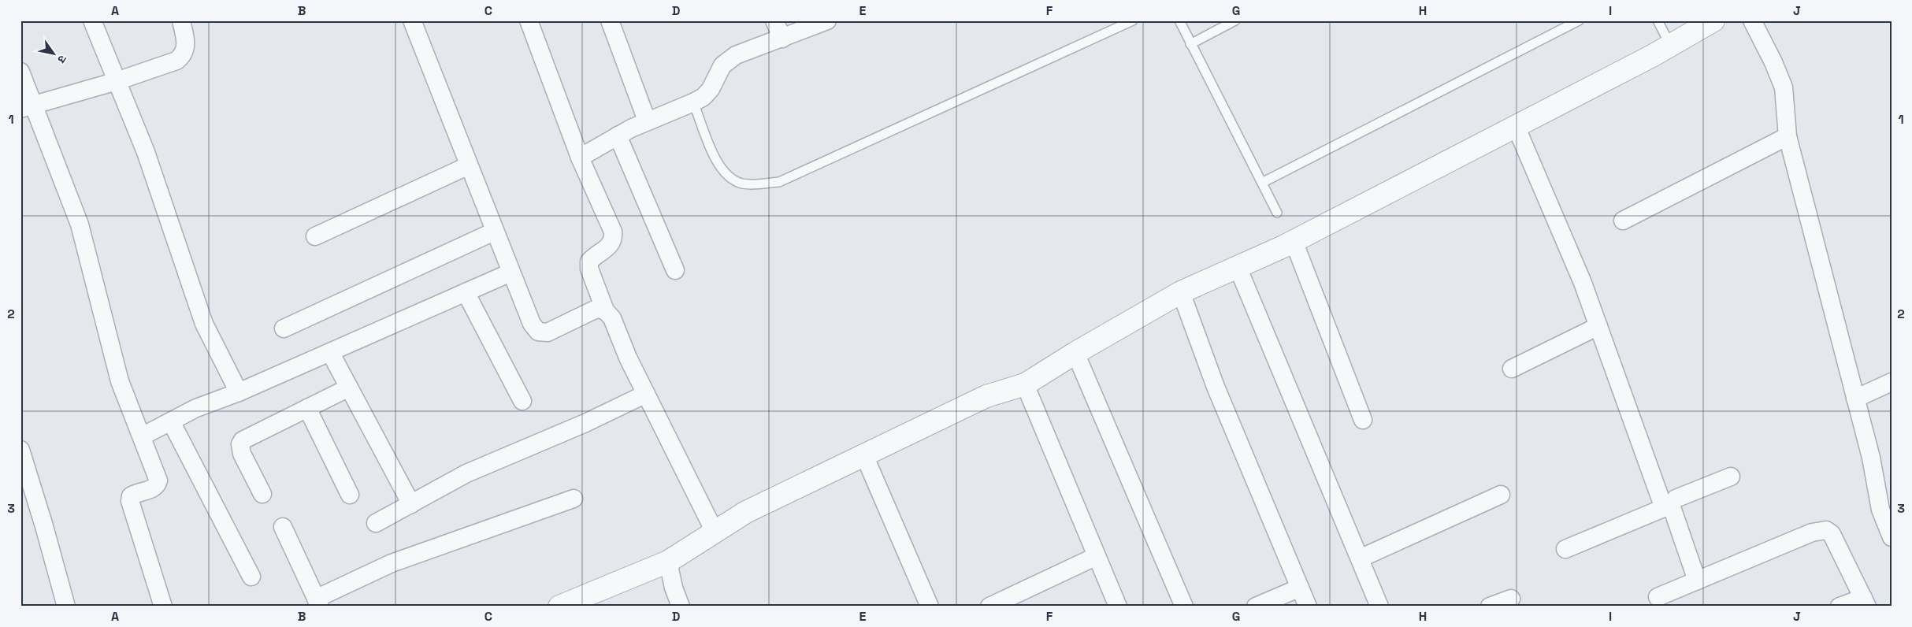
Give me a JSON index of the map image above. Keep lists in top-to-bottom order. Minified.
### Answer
{"north":"bottom right","grid":{"columns":["A","B","C","D","E","F","G","H","I","J"],"rows":["1","2","3"]}}
